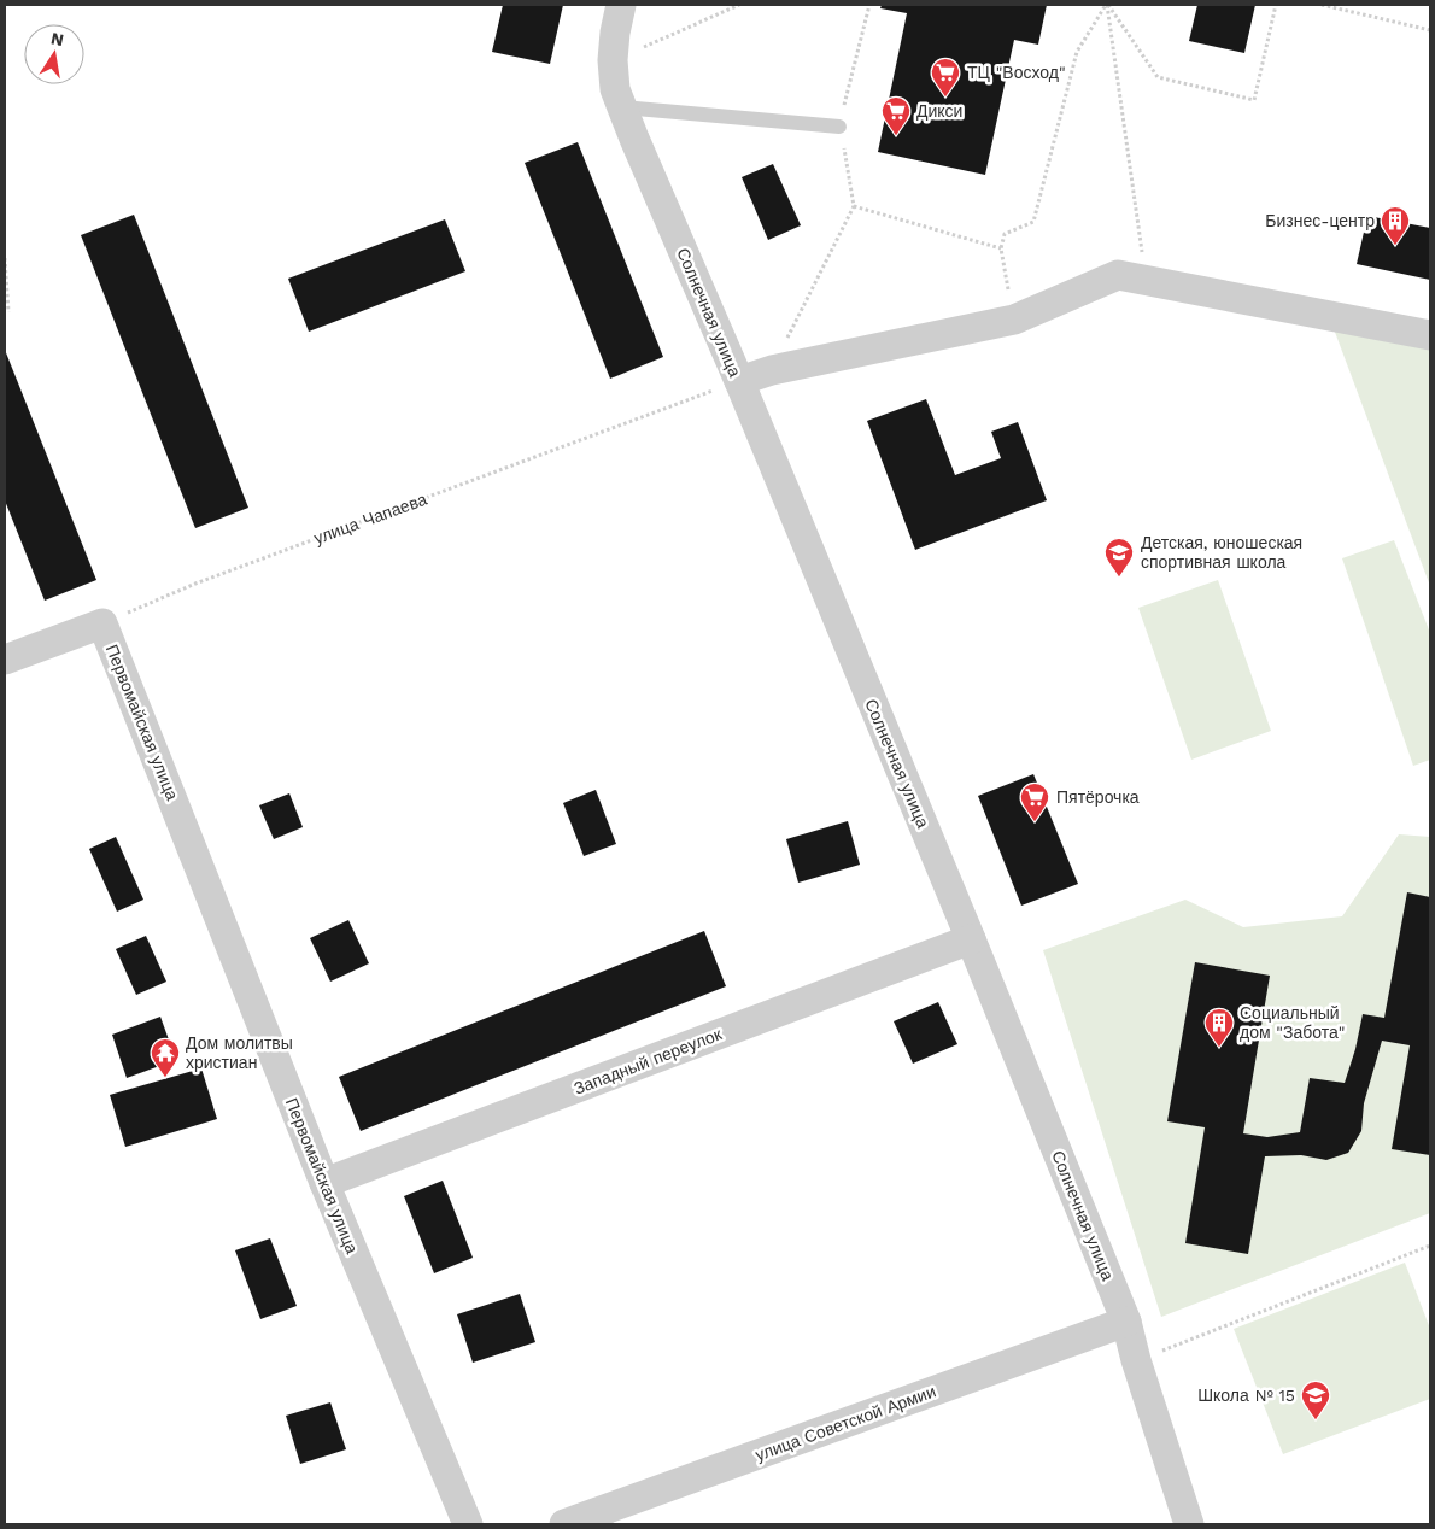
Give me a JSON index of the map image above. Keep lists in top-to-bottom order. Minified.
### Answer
{"streets":{"street":["Солнечная улица","Первомайская улица","Западный переулок","улица Советской Армии"],"path":["улица Чапаева"]},"crossings":[["Солнечная улица","улица Чапаева"],["Солнечная улица","Западный переулок"],["Солнечная улица","улица Советской Армии"],["улица Чапаева","Первомайская улица"],["Первомайская улица","Западный переулок"]],"places":{"supermarket":["ТЦ \"Восход\"","Дикси","Пятёрочка"],"building":["Бизнес-центр","Социальный дом \"Забота\""],"school or university":["Детская, юношеская спортивная школа","Школа № 15"],"temple":["Дом молитвы христиан"]},"north":"top"}
